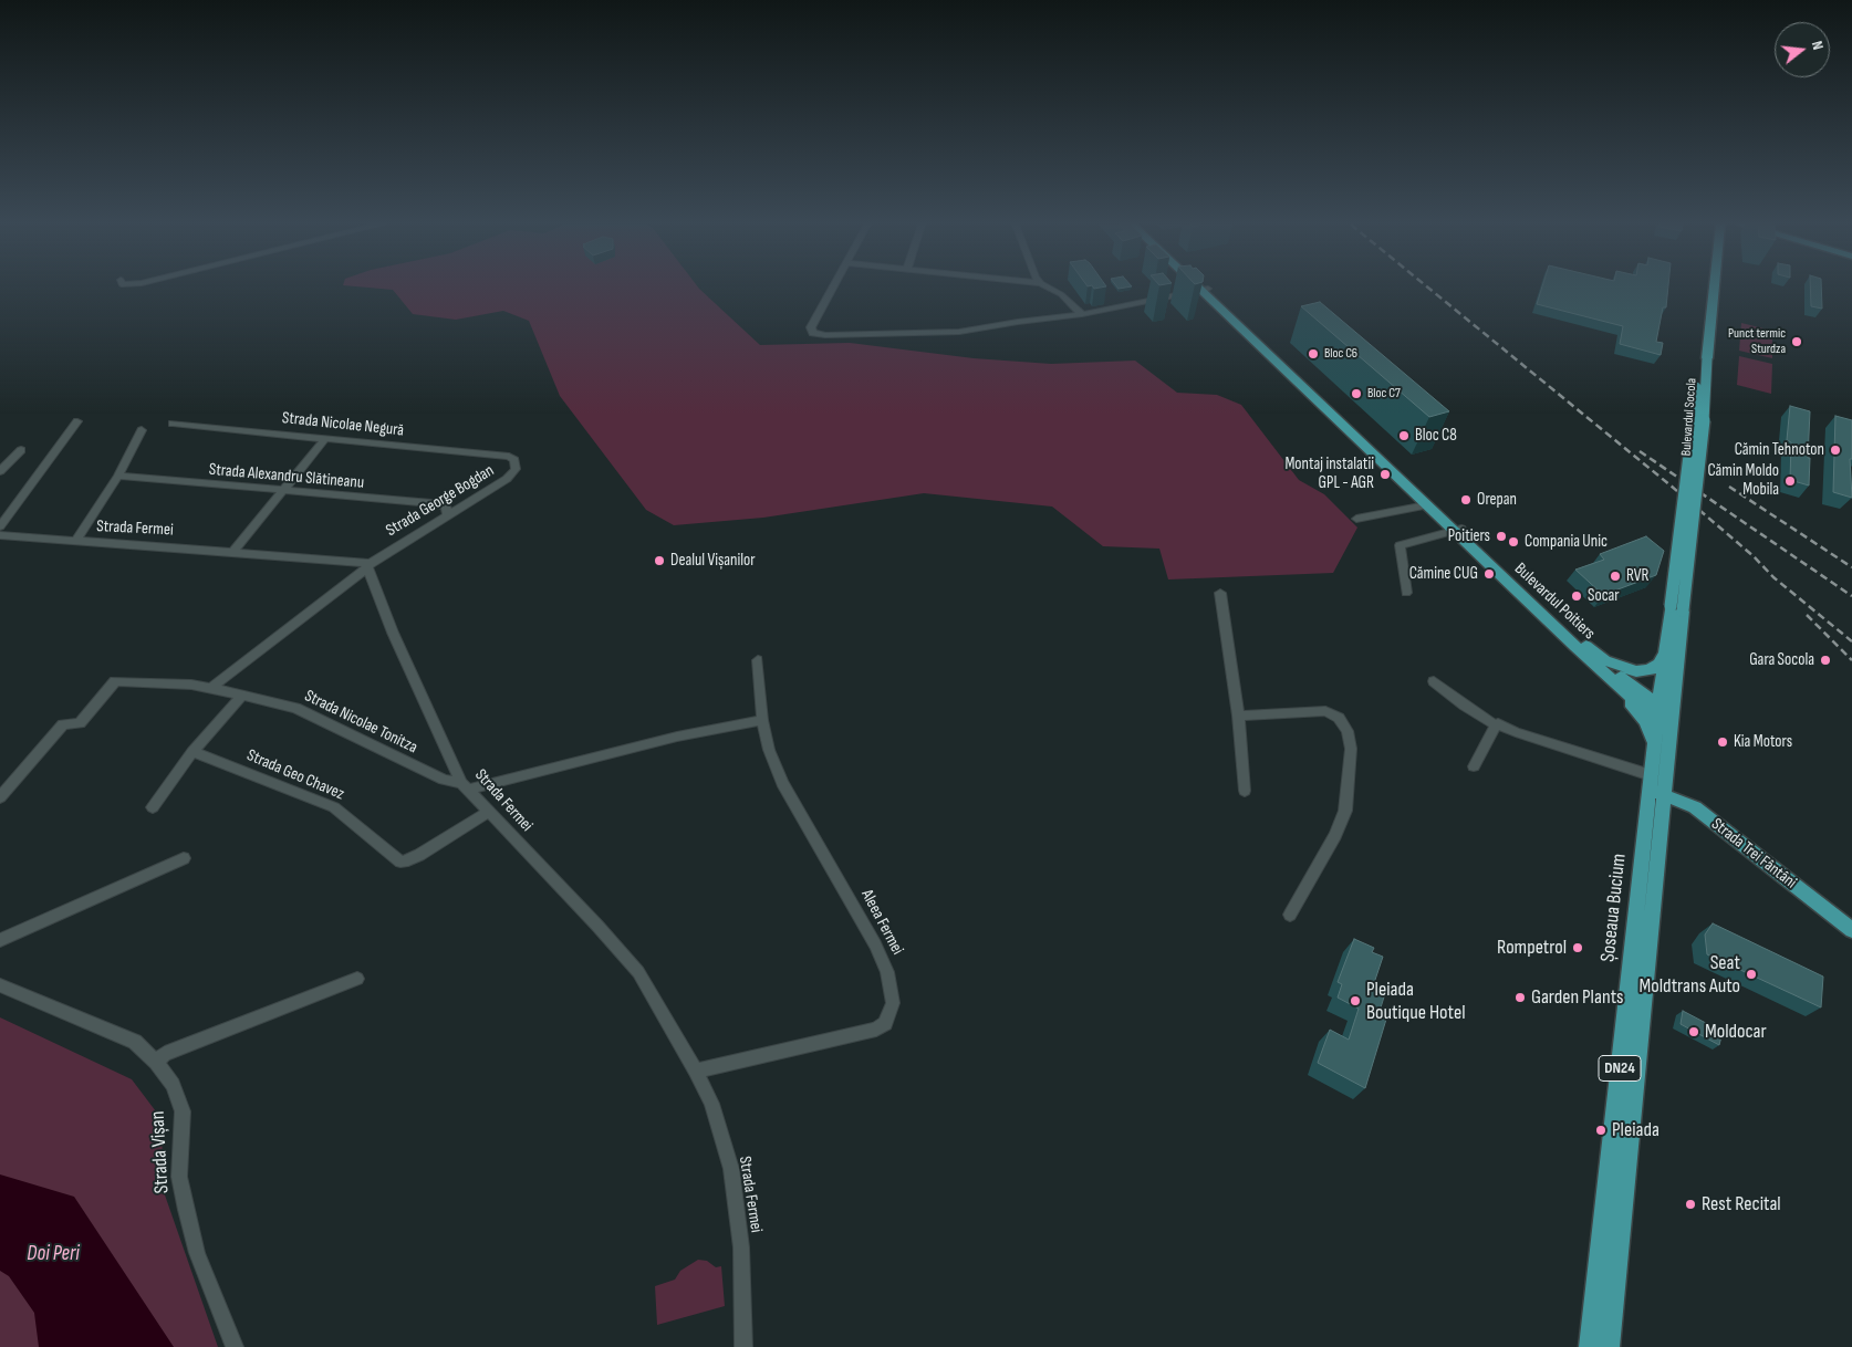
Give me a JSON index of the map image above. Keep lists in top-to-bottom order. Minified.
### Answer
{"streets":{"main road":["Bulevardul Socola","Bulevardul Poitiers","Strada Trei Fântâni","Șoseaua Bucium","DN24"],"street":["Strada Nicolae Negură","Strada Alexandru Slătineanu","Strada George Bogdan","Strada Fermei","Strada Nicolae Tonitza","Strada Geo Chavez","Aleea Fermei","Strada Vișan"]},"crossings":[["Bulevardul Socola","Șoseaua Bucium"],["Strada Nicolae Negură","Strada George Bogdan"],["Strada Alexandru Slătineanu","Strada George Bogdan"],["Strada George Bogdan","Strada Fermei"],["Strada George Bogdan","Strada Nicolae Tonitza"],["Strada Fermei","Strada Nicolae Tonitza"],["Strada Fermei","Strada Geo Chavez"],["Strada Fermei","Aleea Fermei"],["Bulevardul Poitiers","Șoseaua Bucium"],["Strada Trei Fântâni","Șoseaua Bucium"]],"water":["Doi Peri"],"places":["Punct termic Sturdza","Bloc C6","Bloc C7","Bloc C8","Cămin Tehnoton","Montaj instalatii GPL - AGR","Cămin Moldo Mobila","Orepan","Poitiers","Compania Unic","Dealul Vișanilor","Cămine CUG","RVR","Socar","Gara Socola","Kia Motors","Rompetrol","Seat Moldtrans Auto","Garden Plants","Pleiada Boutique Hotel","Moldocar","Pleiada","Rest Recital"],"north":"right"}
